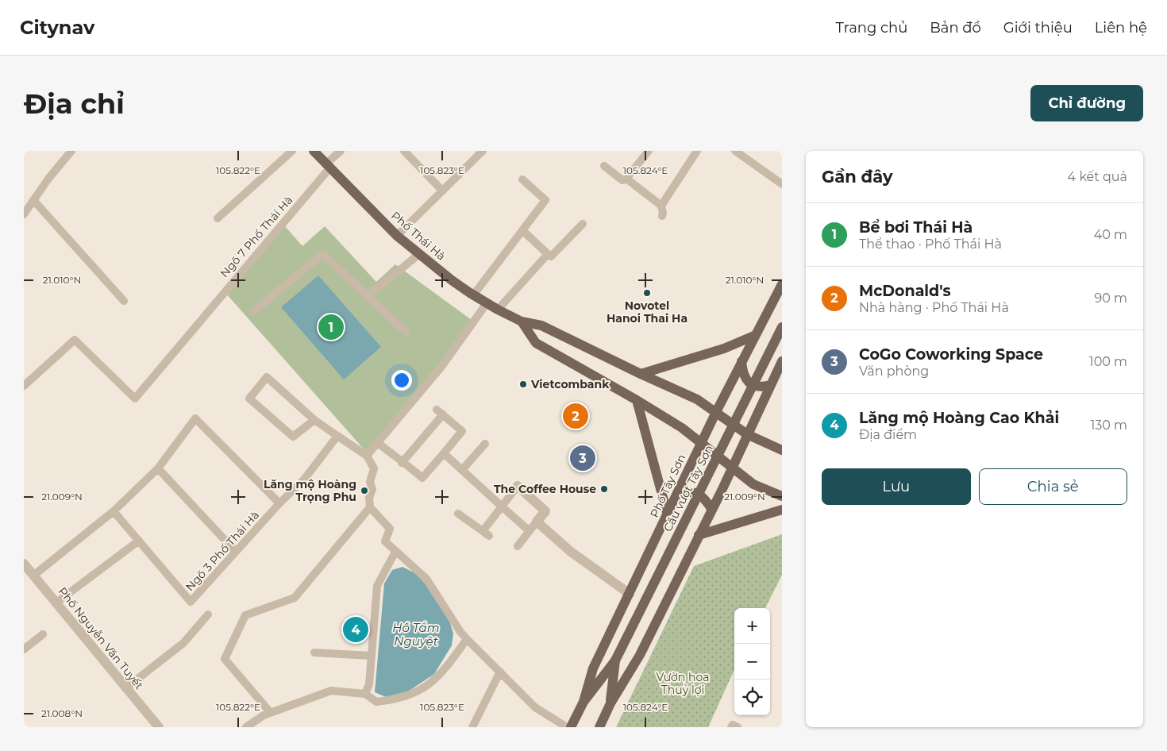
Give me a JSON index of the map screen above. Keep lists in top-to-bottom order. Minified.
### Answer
{"streets":{"main road":["Phố Thái Hà","Phố Tây Sơn","Cầu vượt Tây Sơn"],"street":["Phố Nguyễn Văn Tuyết"],"lane":["Ngõ 7 Phố Thái Hà","Ngõ 3 Phố Thái Hà"]},"crossings":[["Phố Thái Hà","Ngõ 7 Phố Thái Hà"],["Phố Thái Hà","Phố Tây Sơn"],["Phố Tây Sơn","Cầu vượt Tây Sơn"]],"water":["Hồ Tẩm Nguyệt"],"parks":["Vườn hoa Thuỷ lợi"],"places":["Novotel Hanoi Thai Ha","Vietcombank","The Coffee House","Lăng mộ Hoàng Trọng Phu"],"page":{"header":"Citynav","nav":["Trang chủ","Bản đồ","Giới thiệu","Liên hệ"],"buttons":["Chỉ đường",["Lưu","Chia sẻ"]],"title":"Địa chỉ","heading":["Gần đây","4 kết quả"],"list":[{"mark":"1","name":"Bể bơi Thái Hà","note":"Thể thao · Phố Thái Hà","value":"40 m"},{"mark":"2","name":"McDonald's","note":"Nhà hàng · Phố Thái Hà","value":"90 m"},{"mark":"3","name":"CoGo Coworking Space","note":"Văn phòng","value":"100 m"},{"mark":"4","name":"Lăng mộ Hoàng Cao Khải","note":"Địa điểm","value":"130 m"}],"pins":["1","2","3","4"],"map_buttons":["+","−"]},"coordinates":["105.822°E","105.823°E","105.824°E","21.010°N","21.009°N","21.008°N"]}
